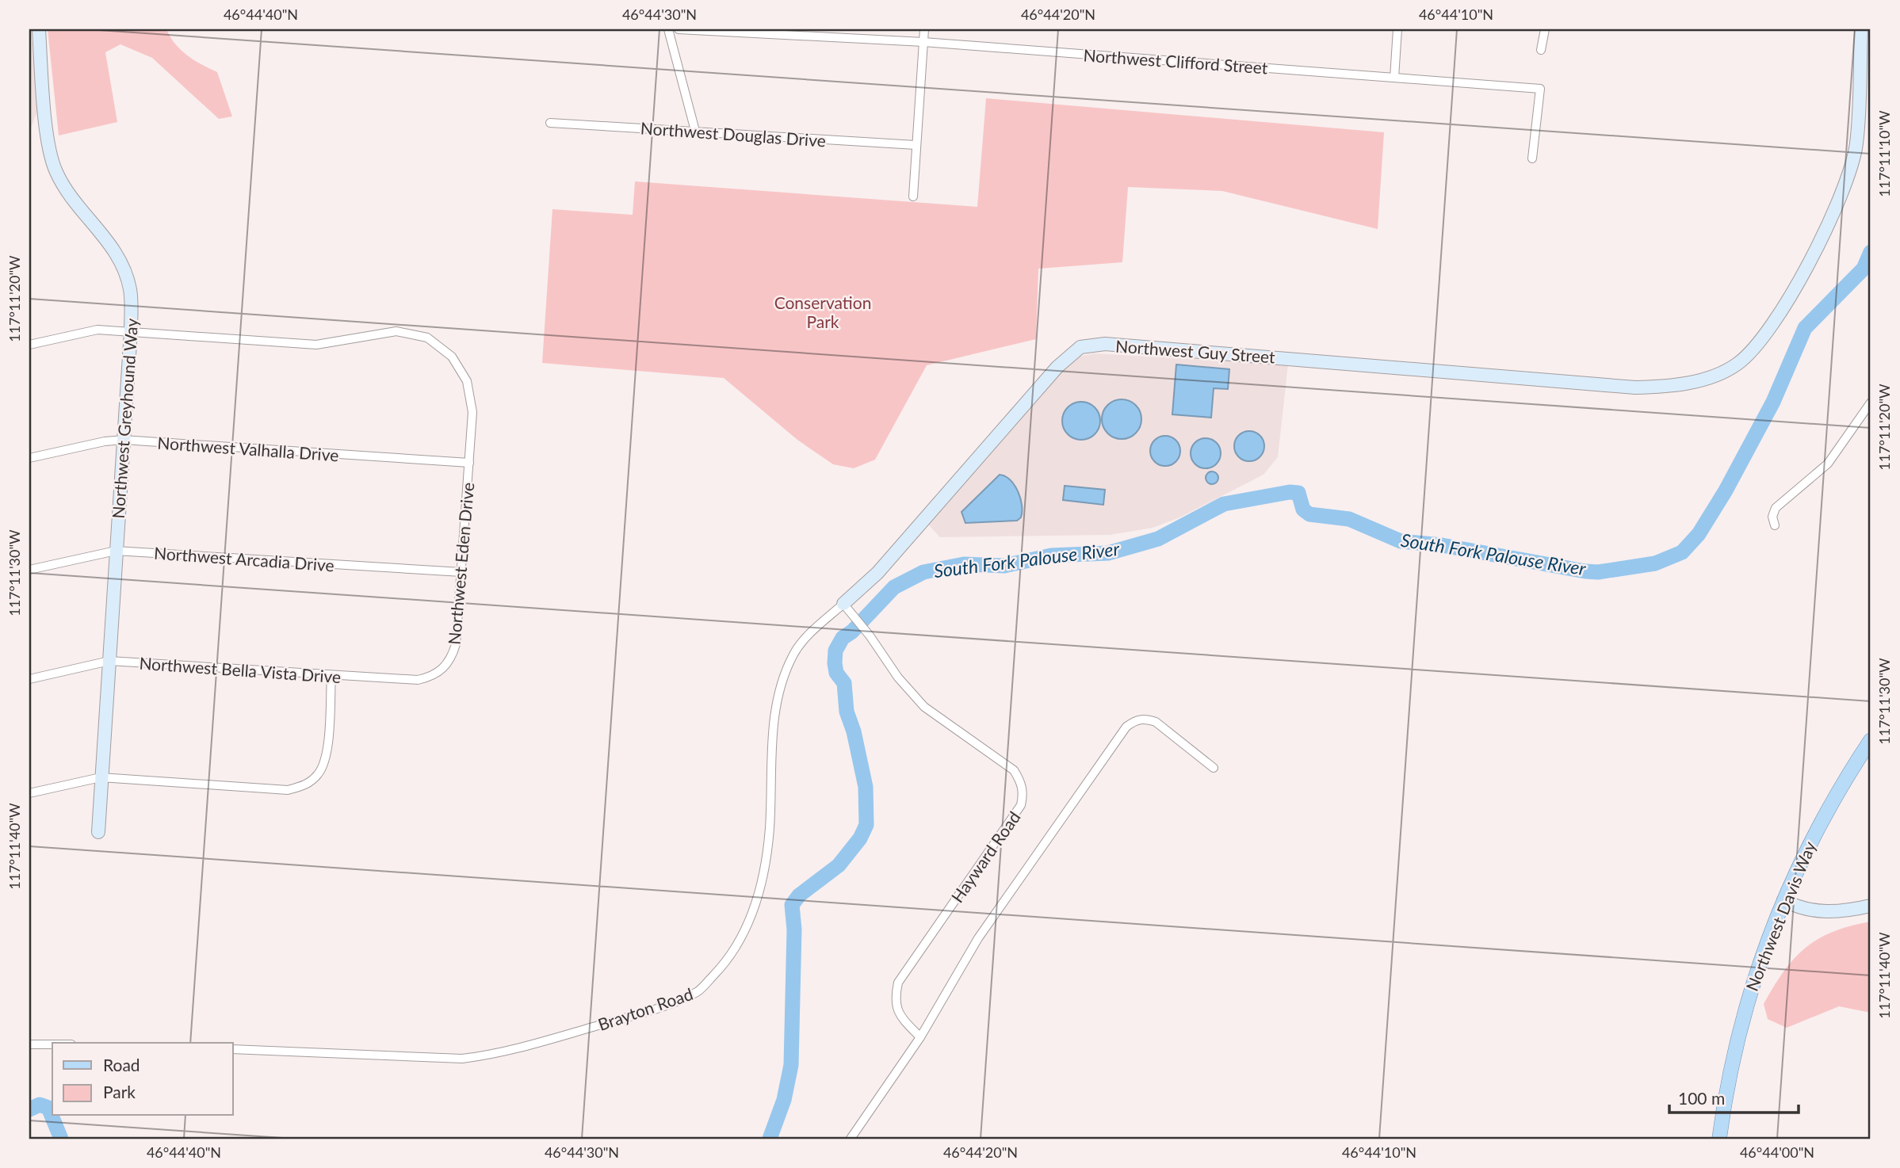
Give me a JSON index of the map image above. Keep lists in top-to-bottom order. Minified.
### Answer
{"streets":{"main road":["Northwest Davis Way"],"street":["Northwest Clifford Street","Northwest Douglas Drive","Northwest Guy Street","Northwest Greyhound Way","Northwest Valhalla Drive","Northwest Arcadia Drive","Northwest Eden Drive","Northwest Bella Vista Drive","Hayward Road","Brayton Road"]},"crossings":[["Northwest Guy Street","Hayward Road"],["Northwest Guy Street","Brayton Road"],["Northwest Greyhound Way","Northwest Valhalla Drive"],["Northwest Greyhound Way","Northwest Arcadia Drive"],["Northwest Greyhound Way","Northwest Eden Drive"],["Northwest Greyhound Way","Northwest Bella Vista Drive"],["Northwest Valhalla Drive","Northwest Eden Drive"],["Northwest Arcadia Drive","Northwest Eden Drive"],["Northwest Eden Drive","Northwest Bella Vista Drive"],["Hayward Road","Brayton Road"]],"water":["South Fork Palouse River"],"parks":["Conservation Park"],"legend":["Road","Park"],"scale_bar":"100 m","coordinates":["46°44'40\"N","46°44'30\"N","46°44'20\"N","46°44'10\"N","117°11'10\"W","117°11'20\"W","117°11'30\"W","117°11'40\"W","46°44'00\"N"]}
